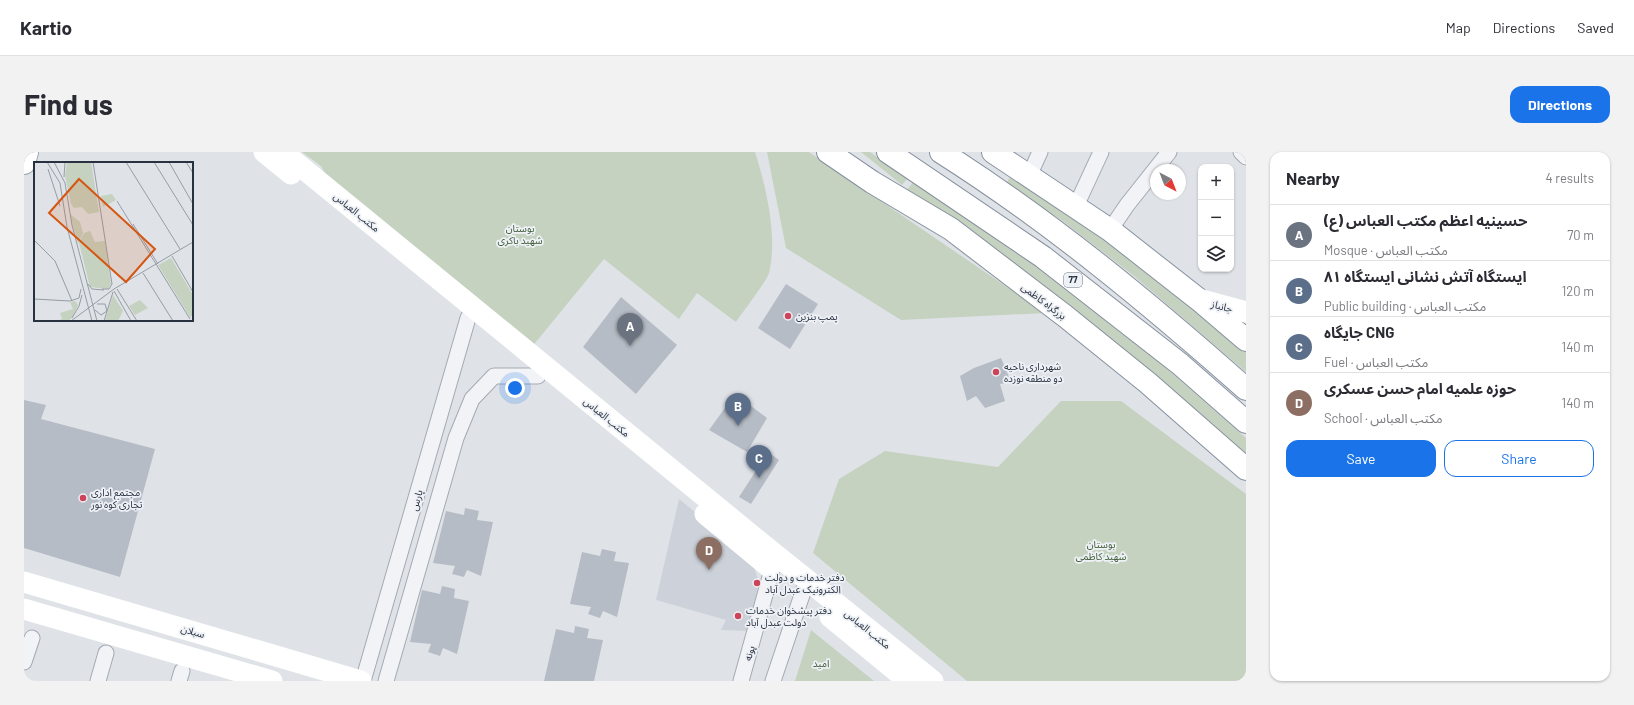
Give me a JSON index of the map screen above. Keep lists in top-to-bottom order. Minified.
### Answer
{"streets":{"main road":["مکتب العباس","77","بزرگراه کاظمی","جانباز","سبلان"],"street":["پارس","پونه"]},"crossings":[["مکتب العباس","پارس"],["مکتب العباس","پونه"],["پارس","سبلان"]],"parks":["بوستان شهید باکری","بوستان شهید کاظمی","امید"],"places":["پمپ بنزین","شهرداری ناحیه دو منطقه نوزده","مجتمع اداری تجاری کوه نور","دفتر خدمات و دولت الکترونیک عبدل آباد","دفتر پیشخوان خدمات دولت عبدل آباد"],"north":"bottom right","page":{"header":"Kartio","nav":["Map","Directions","Saved"],"buttons":["Directions",["Save","Share"]],"title":"Find us","heading":["Nearby","4 results"],"map_buttons":["+","−"],"list":[{"mark":"A","name":"حسینیه اعظم مکتب العباس (ع)","note":"Mosque · مکتب العباس","value":"70 m"},{"mark":"B","name":"ایستگاه آتش نشانی ایستگاه ۸۱","note":"Public building · مکتب العباس","value":"120 m"},{"mark":"C","name":"جایگاه CNG","note":"Fuel · مکتب العباس","value":"140 m"},{"mark":"D","name":"حوزه علمیه امام حسن عسکری","note":"School · مکتب العباس","value":"140 m"}],"pins":["A","B","C","D"]}}
